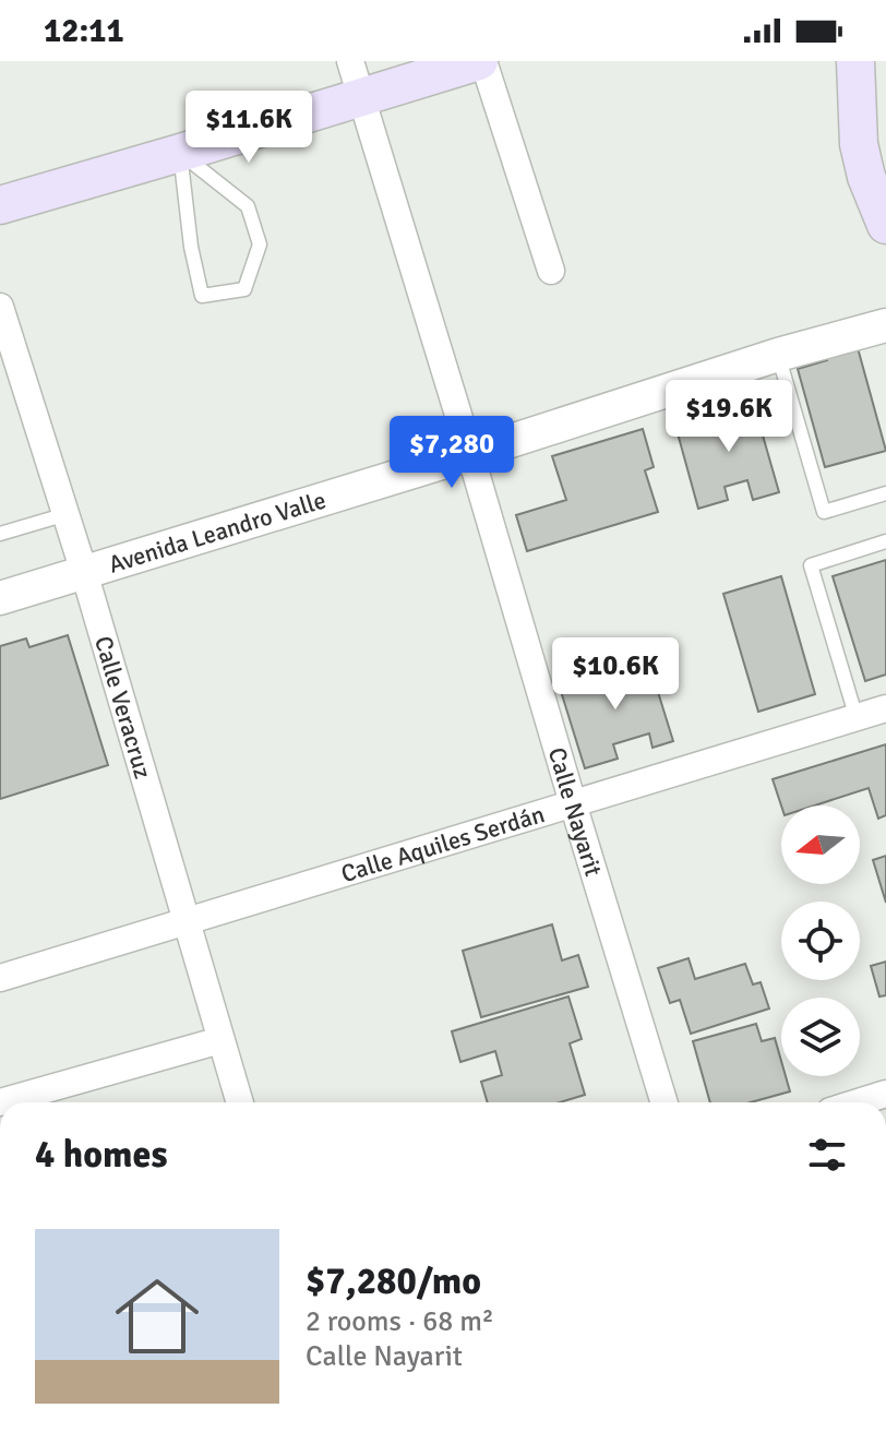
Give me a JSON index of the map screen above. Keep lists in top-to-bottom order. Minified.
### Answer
{"streets":{"street":["Avenida Leandro Valle","Calle Veracruz","Calle Nayarit","Calle Aquiles Serdán"]},"crossings":[["Avenida Leandro Valle","Calle Veracruz"],["Avenida Leandro Valle","Calle Nayarit"],["Calle Veracruz","Calle Aquiles Serdán"],["Calle Nayarit","Calle Aquiles Serdán"]],"north":"left","page":{"status":"12:11","price":["$11.6K","$19.6K","$7,280","$10.6K"],"heading":"4 homes","list":[{"name":"$7,280/mo","note":"2 rooms · 68 m² · Calle Nayarit"}]}}
